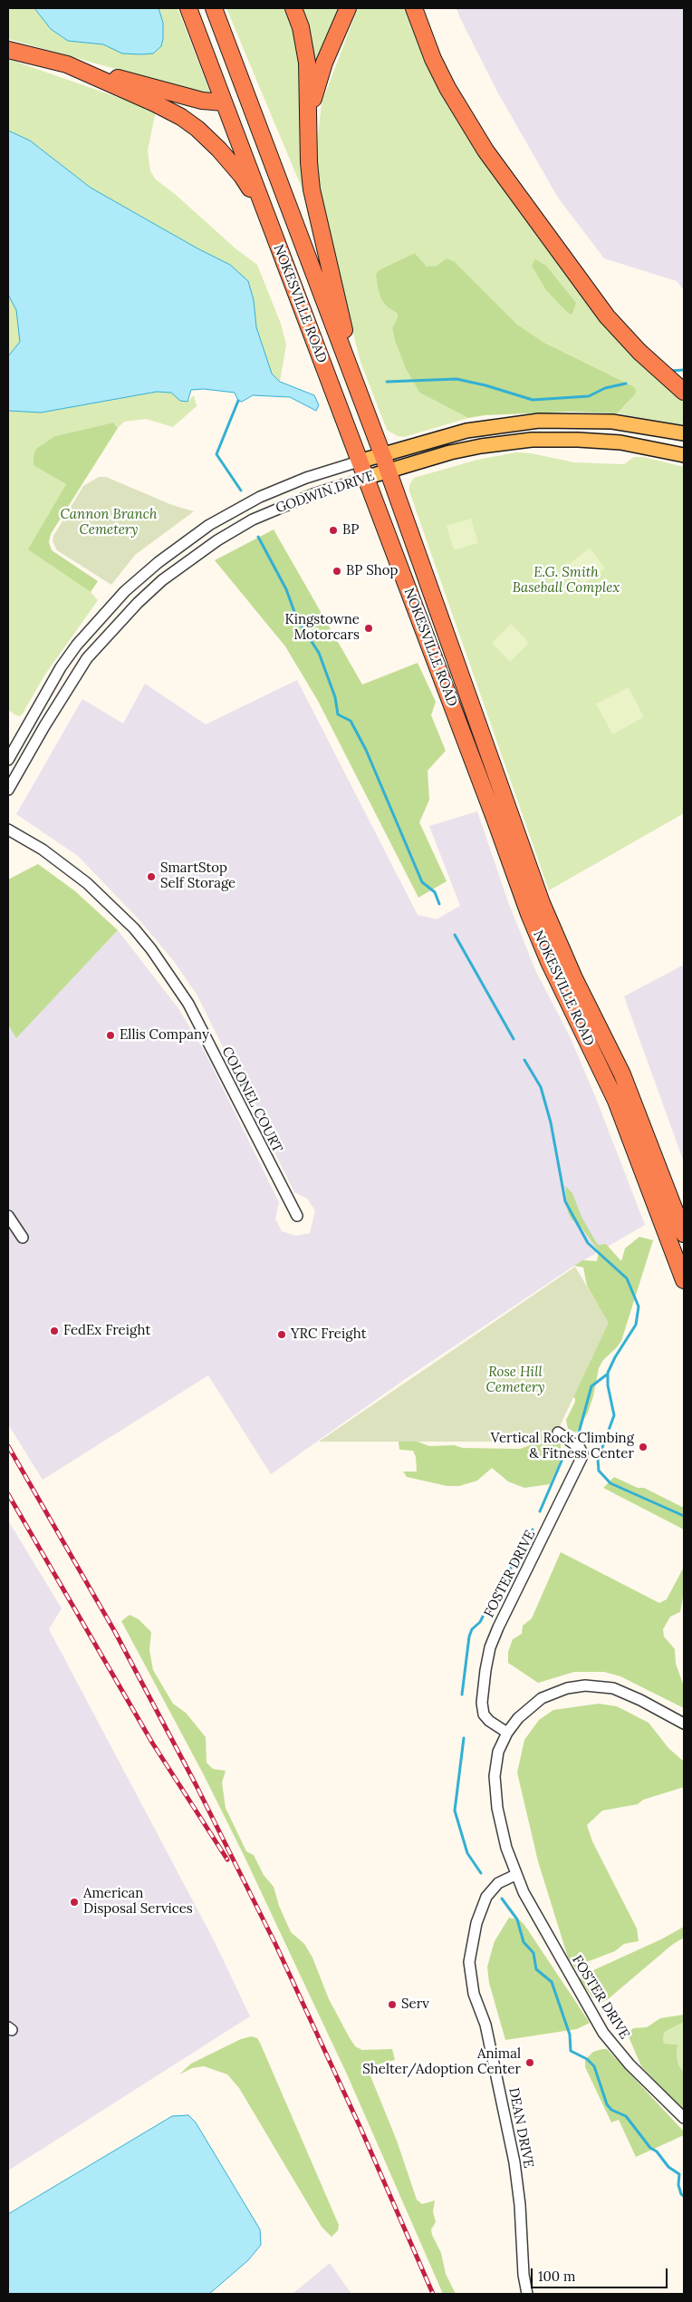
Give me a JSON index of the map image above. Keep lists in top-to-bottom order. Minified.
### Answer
{"streets":{"highway":["NOKESVILLE ROAD"],"main road":["GODWIN DRIVE"],"street":["COLONEL COURT","FOSTER DRIVE","DEAN DRIVE"]},"crossings":[["NOKESVILLE ROAD","GODWIN DRIVE"],["FOSTER DRIVE","DEAN DRIVE"]],"parks":["Cannon Branch Cemetery","E.G. Smith Baseball Complex","Rose Hill Cemetery"],"places":["BP","BP Shop","Kingstowne Motorcars","SmartStop Self Storage","Ellis Company","FedEx Freight","YRC Freight","Vertical Rock Climbing & Fitness Center","American Disposal Services","Serv","Animal Shelter/Adoption Center"],"scale_bar":"100 m"}
